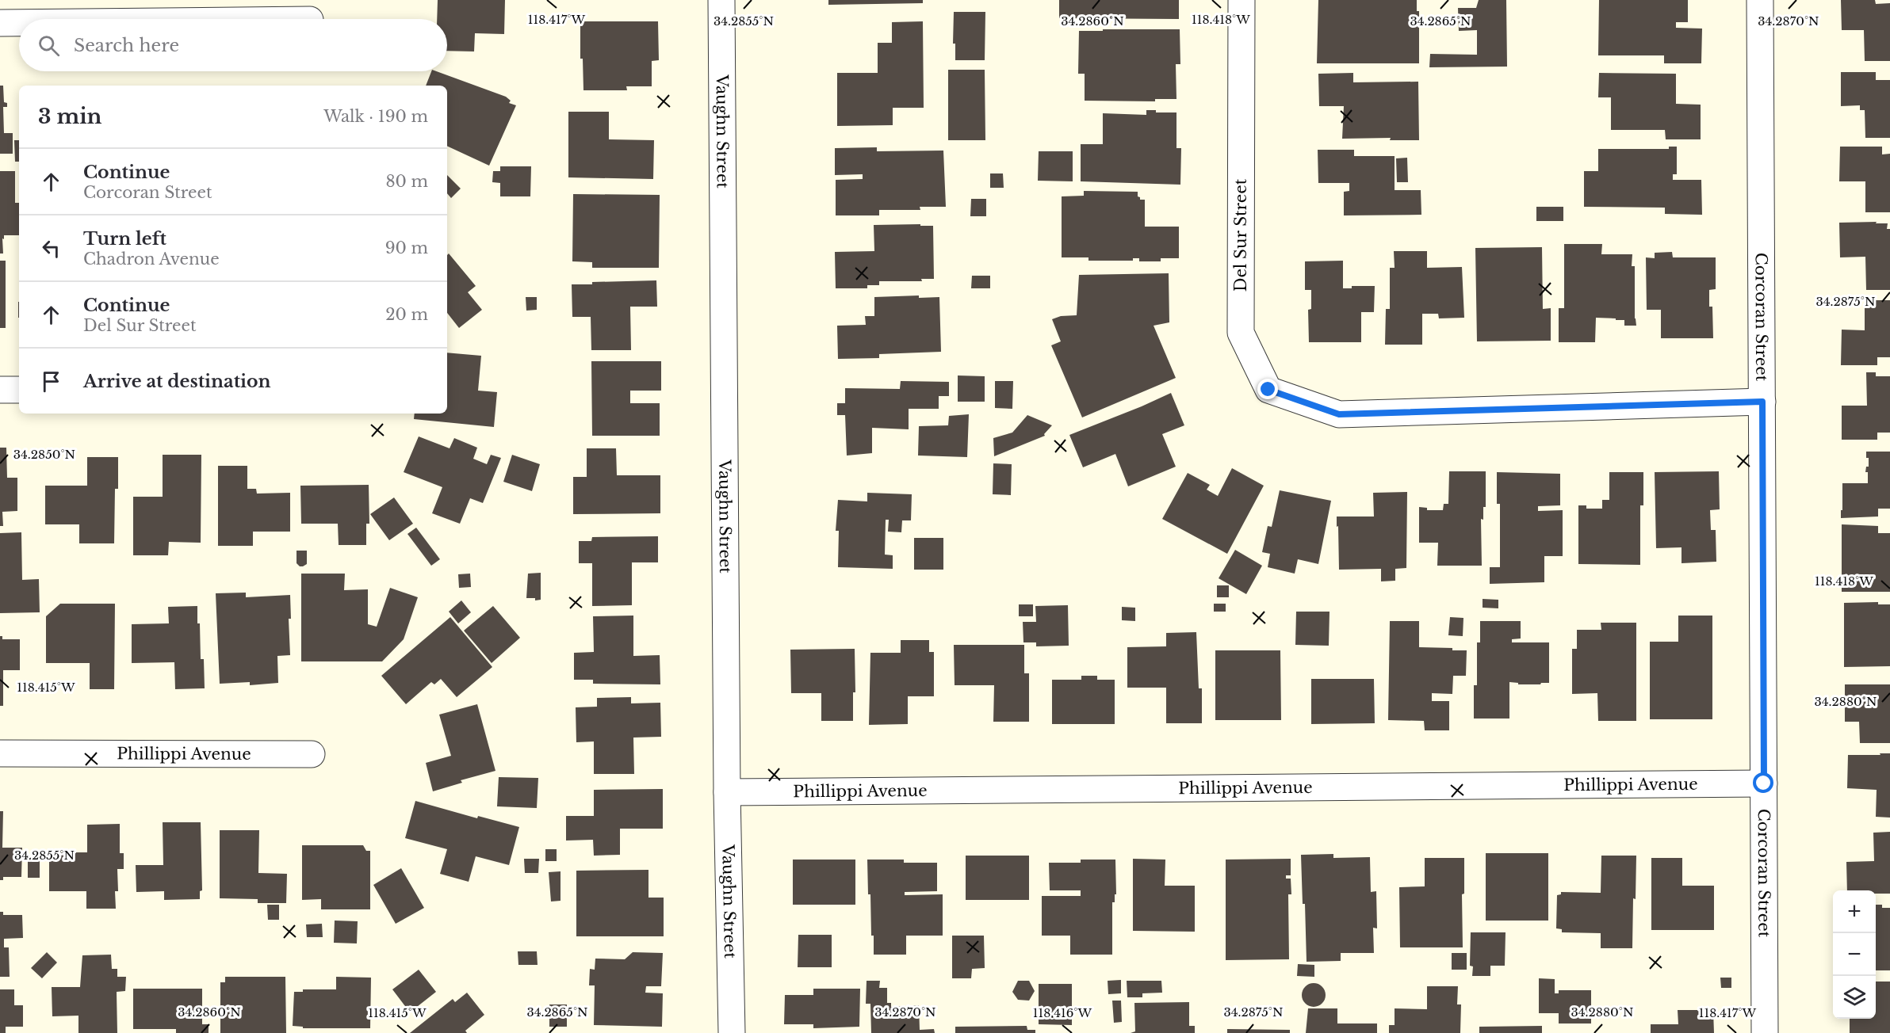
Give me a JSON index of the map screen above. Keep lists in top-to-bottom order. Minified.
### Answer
{"streets":{"street":["Vaughn Street","Del Sur Street","Corcoran Street","Phillippi Avenue"]},"crossings":[["Vaughn Street","Phillippi Avenue"],["Del Sur Street","Corcoran Street"],["Corcoran Street","Phillippi Avenue"]],"page":{"search":"Search here","heading":["3 min","Walk · 190 m"],"list":[["Continue","Corcoran Street","80 m"],["Turn left","Chadron Avenue","90 m"],["Continue","Del Sur Street","20 m"],"Arrive at destination"],"map_buttons":["+","−"]},"coordinates":["118.417°W","118.418°W","34.2860°N","34.2865°N","34.2870°N","34.2855°N","34.2875°N","34.2850°N","118.415°W","34.2880°N","118.416°W"]}
